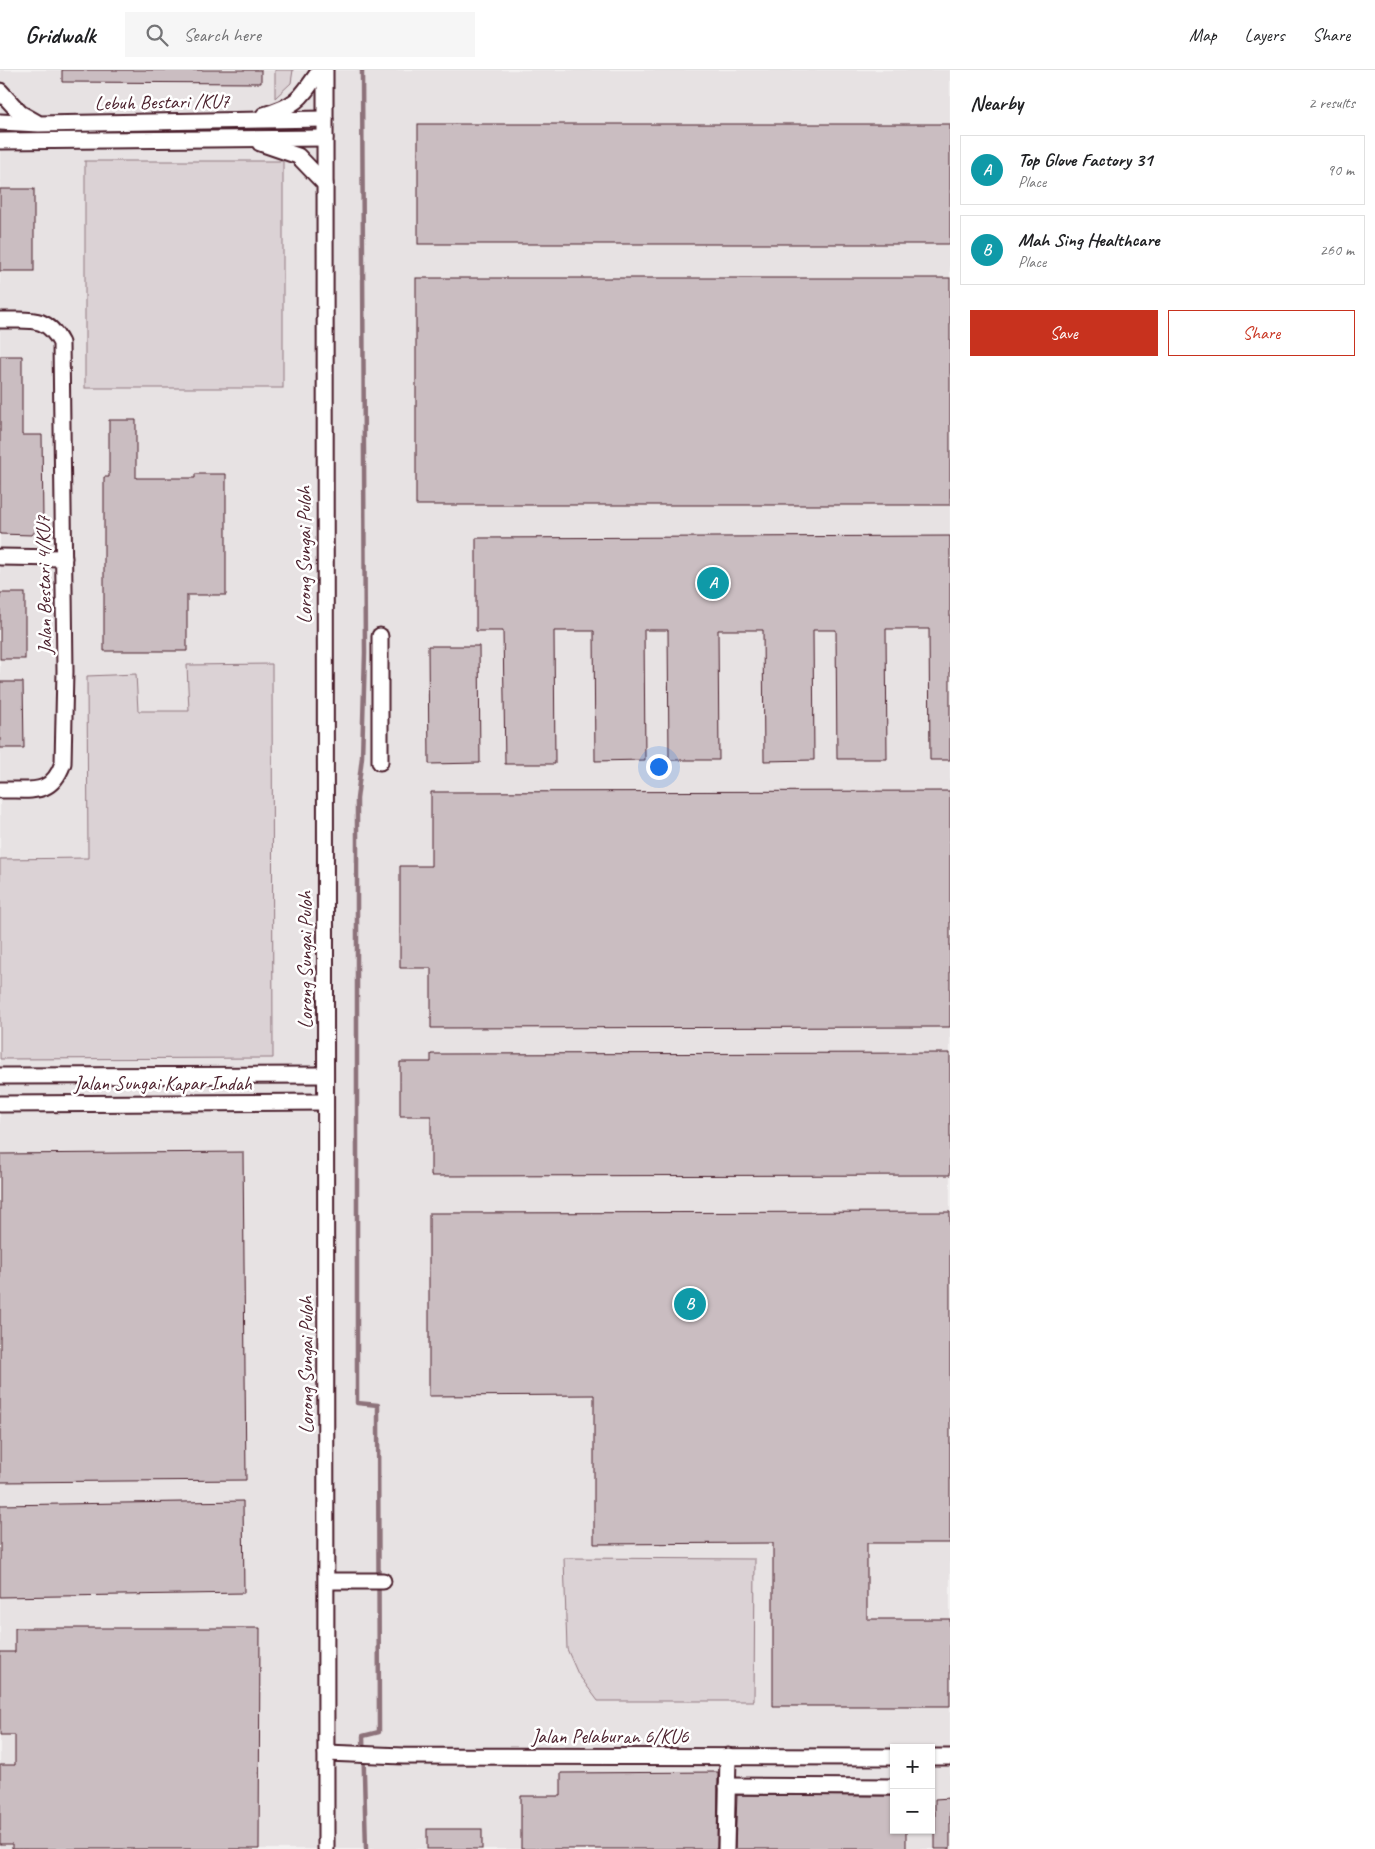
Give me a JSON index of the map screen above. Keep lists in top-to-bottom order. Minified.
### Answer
{"streets":{"street":["Lebuh Bestari /KU7","Lorong Sungai Puloh","Jalan Bestari 4/KU7","Jalan Sungai Kapar Indah","Jalan Pelaburan 6/KU6"]},"crossings":[["Lebuh Bestari /KU7","Lorong Sungai Puloh"],["Lorong Sungai Puloh","Jalan Sungai Kapar Indah"],["Lorong Sungai Puloh","Jalan Pelaburan 6/KU6"]],"page":{"header":"Gridwalk","search":"Search here","nav":["Map","Layers","Share"],"heading":["Nearby","2 results"],"list":[{"mark":"A","name":"Top Glove Factory 31","note":"Place","value":"90 m"},{"mark":"B","name":"Mah Sing Healthcare","note":"Place","value":"260 m"}],"buttons":["Save","Share"],"pins":["A","B"],"map_buttons":["+","−"]}}
